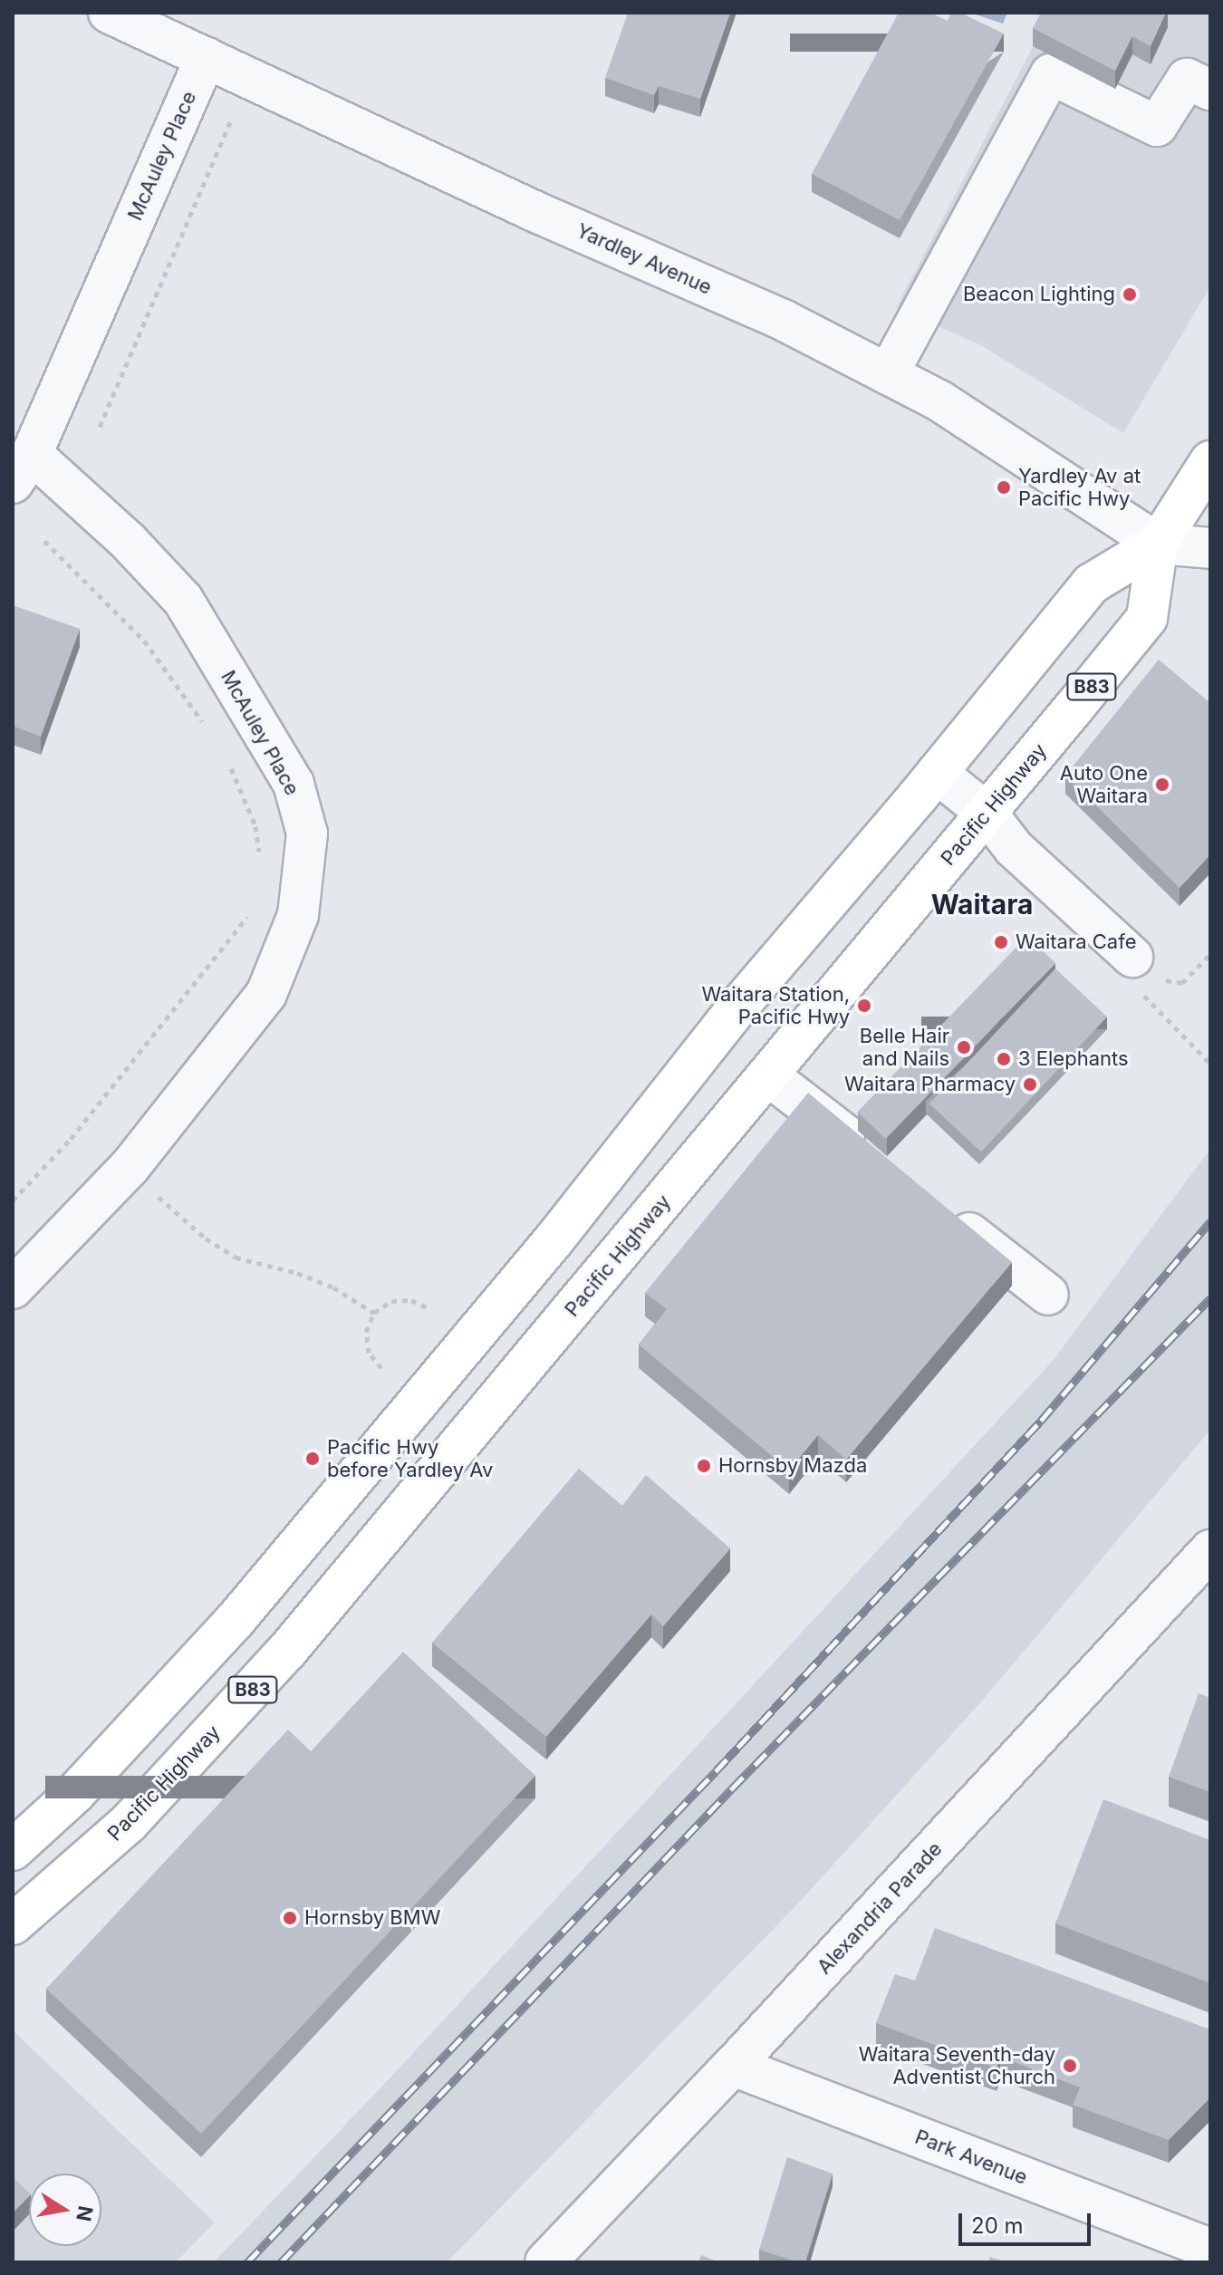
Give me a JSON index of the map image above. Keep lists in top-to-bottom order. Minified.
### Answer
{"streets":{"main road":["B83","Pacific Highway"],"street":["McAuley Place","Yardley Avenue","Alexandria Parade","Park Avenue"]},"crossings":[["McAuley Place","Yardley Avenue"],["Yardley Avenue","Pacific Highway"],["Alexandria Parade","Park Avenue"]],"districts":["Waitara"],"places":["Beacon Lighting","Yardley Av at Pacific Hwy","Auto One Waitara","Waitara Cafe","Waitara Station, Pacific Hwy","Belle Hair and Nails","3 Elephants","Waitara Pharmacy","Pacific Hwy before Yardley Av","Hornsby Mazda","Hornsby BMW","Waitara Seventh-day Adventist Church"],"scale_bar":"20 m","north":"right"}
